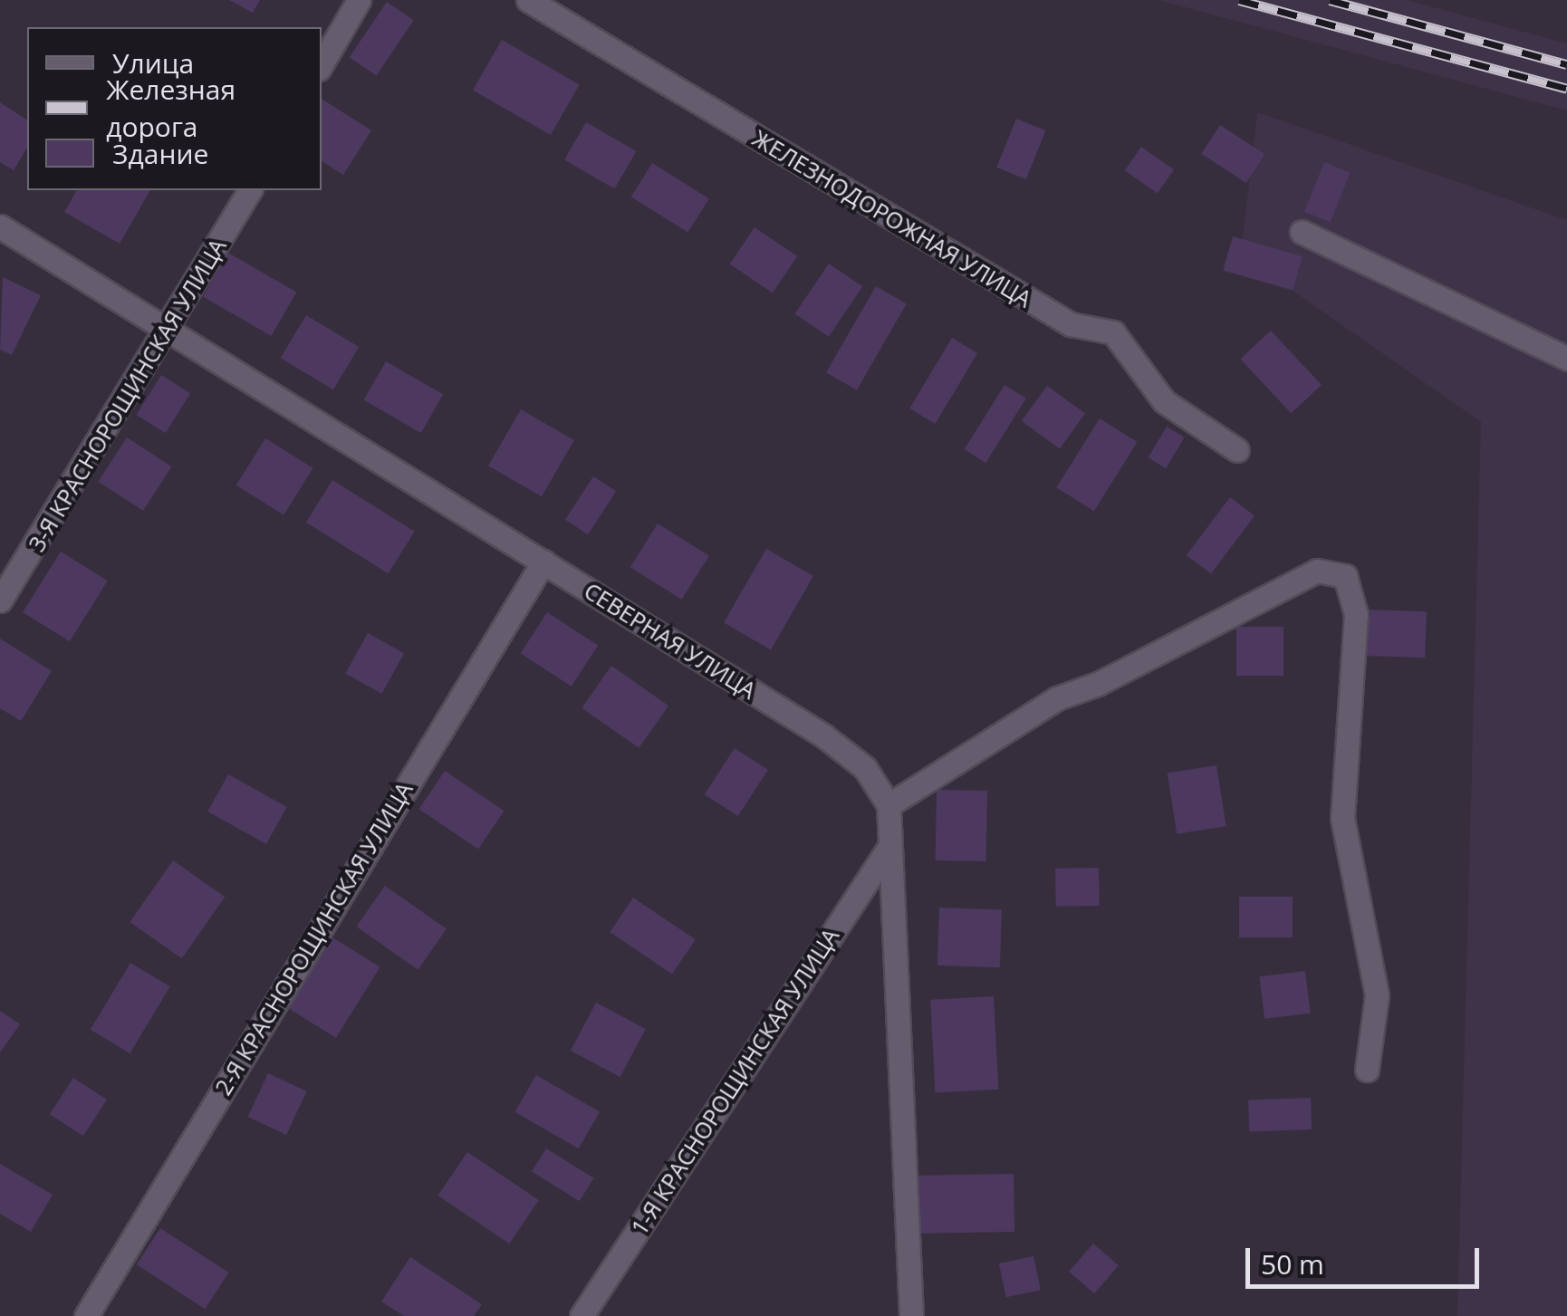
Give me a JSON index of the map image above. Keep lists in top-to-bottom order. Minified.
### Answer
{"streets":{"street":["ЖЕЛЕЗНОДОРОЖНАЯ УЛИЦА","3-Я КРАСНОРОЩИНСКАЯ УЛИЦА","СЕВЕРНАЯ УЛИЦА","2-Я КРАСНОРОЩИНСКАЯ УЛИЦА","1-Я КРАСНОРОЩИНСКАЯ УЛИЦА"]},"crossings":[["3-Я КРАСНОРОЩИНСКАЯ УЛИЦА","СЕВЕРНАЯ УЛИЦА"],["СЕВЕРНАЯ УЛИЦА","2-Я КРАСНОРОЩИНСКАЯ УЛИЦА"]],"legend":["Улица","Железная дорога","Здание"],"scale_bar":"50 m"}
